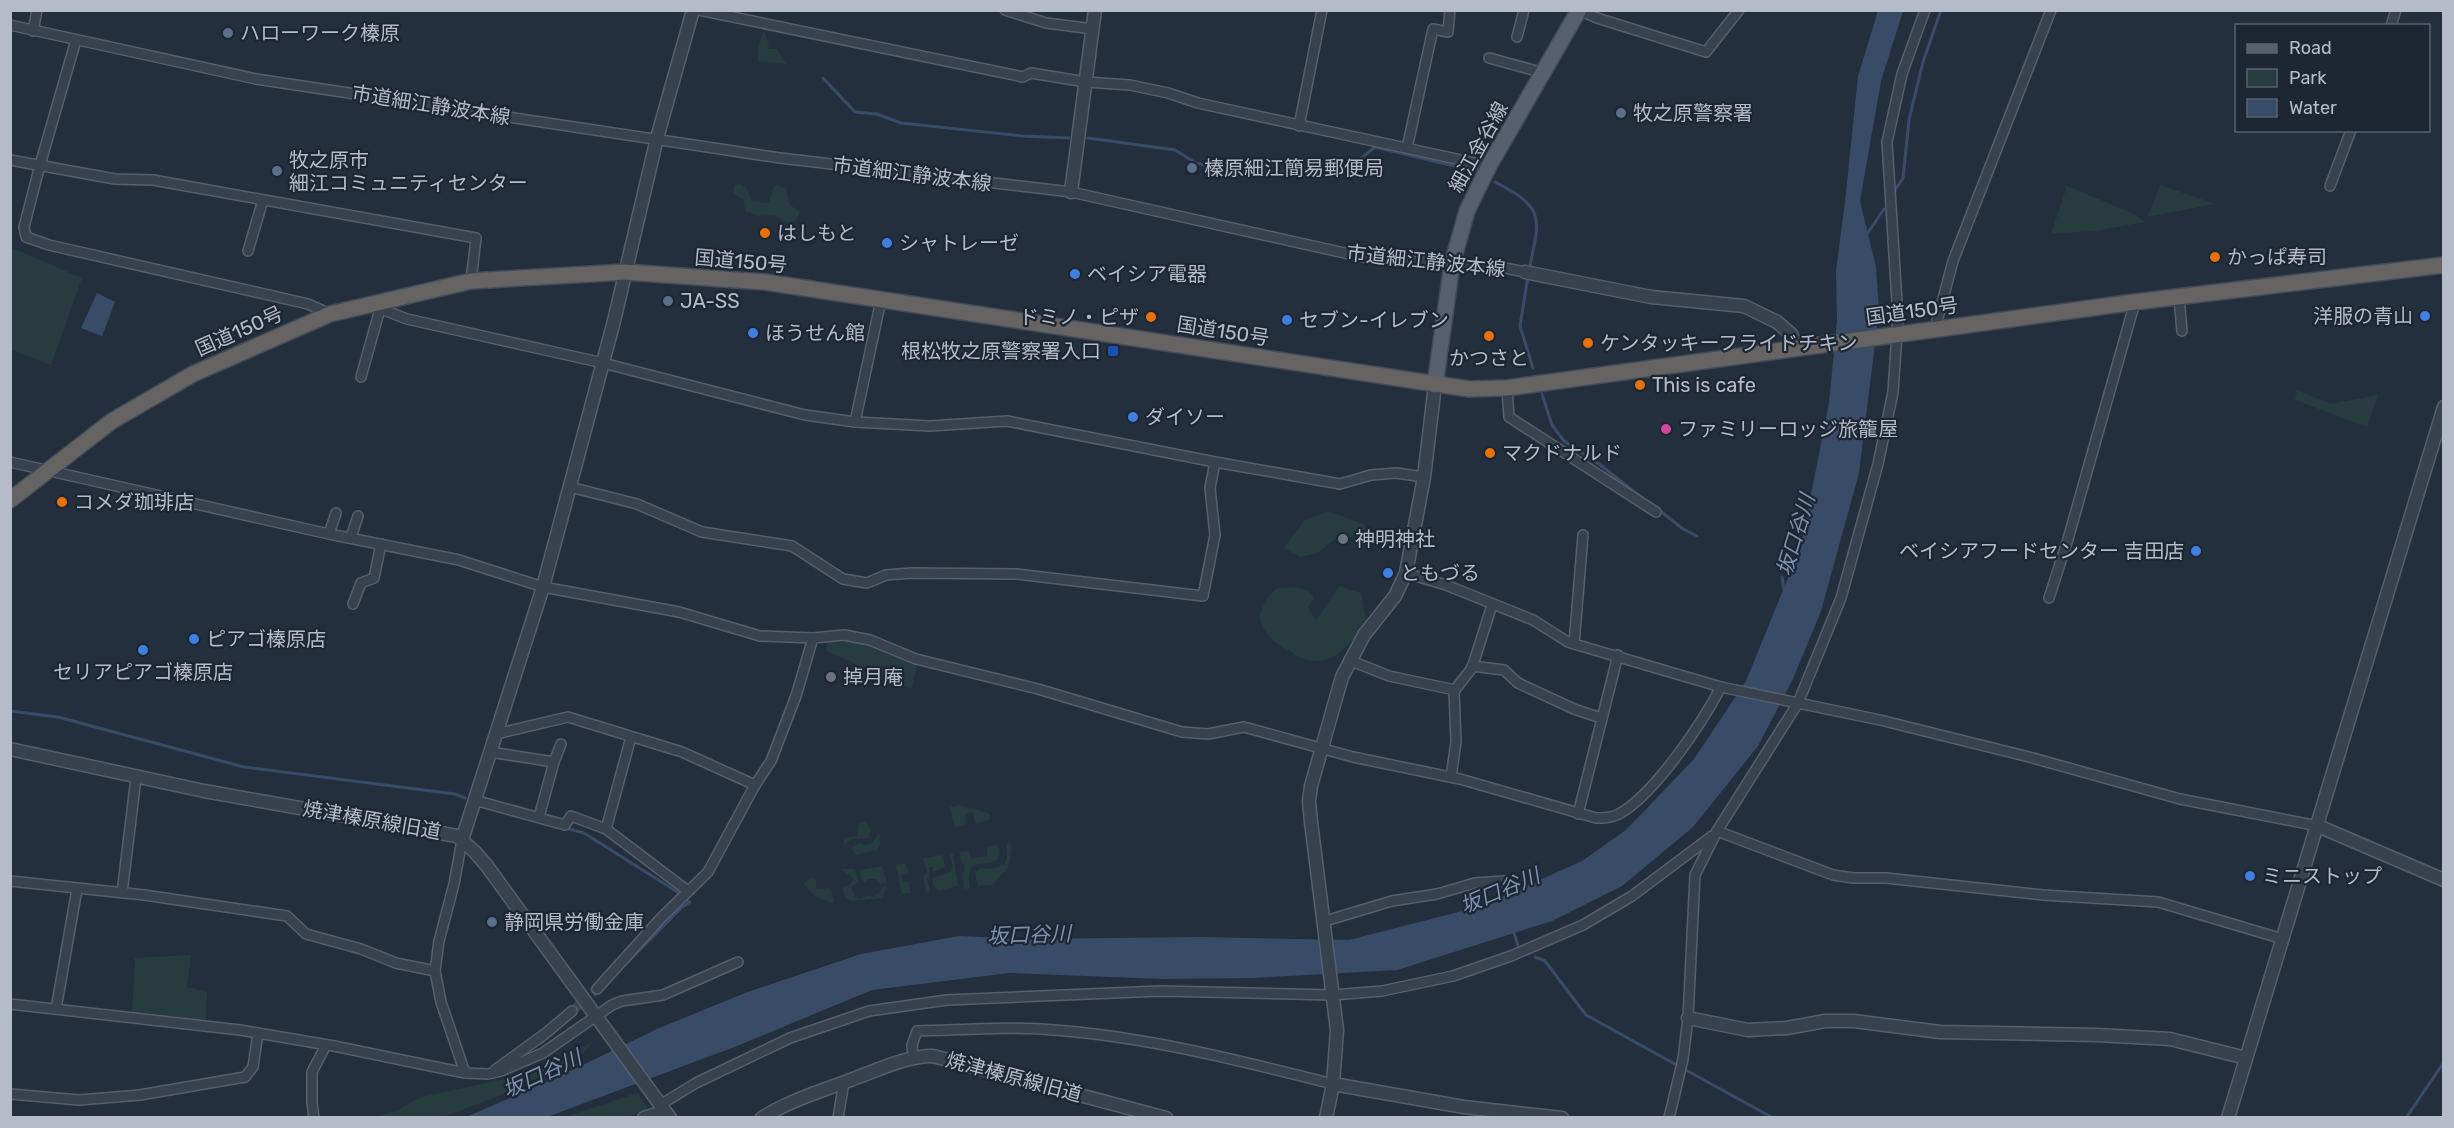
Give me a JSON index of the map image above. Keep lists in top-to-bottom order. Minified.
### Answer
{"streets":{"highway":["国道150号"],"main road":["細江金谷線"],"street":["市道細江静波本線","焼津榛原線旧道"]},"crossings":[["市道細江静波本線","細江金谷線"],["市道細江静波本線","国道150号"],["細江金谷線","国道150号"]],"water":["坂口谷川"],"places":{"other":["ハローワーク榛原","牧之原警察署","榛原細江簡易郵便局","牧之原市 細江コミュニティセンター","はしもと","シャトレーゼ","かっぱ寿司","ベイシア電器","JA-SS","洋服の青山","ドミノ・ピザ","セブン-イレブン","ほうせん館","かつさと","ケンタッキーフライドチキン","This is cafe","ダイソー","ファミリーロッジ旅籠屋","マクドナルド","コメダ珈琲店","神明神社","ベイシアフードセンター 吉田店","ともづる","ピアゴ榛原店","セリアピアゴ榛原店","掉月庵","ミニストップ","静岡県労働金庫"],"transit":["根松牧之原警察署入口"]},"legend":["Road","Park","Water"]}
